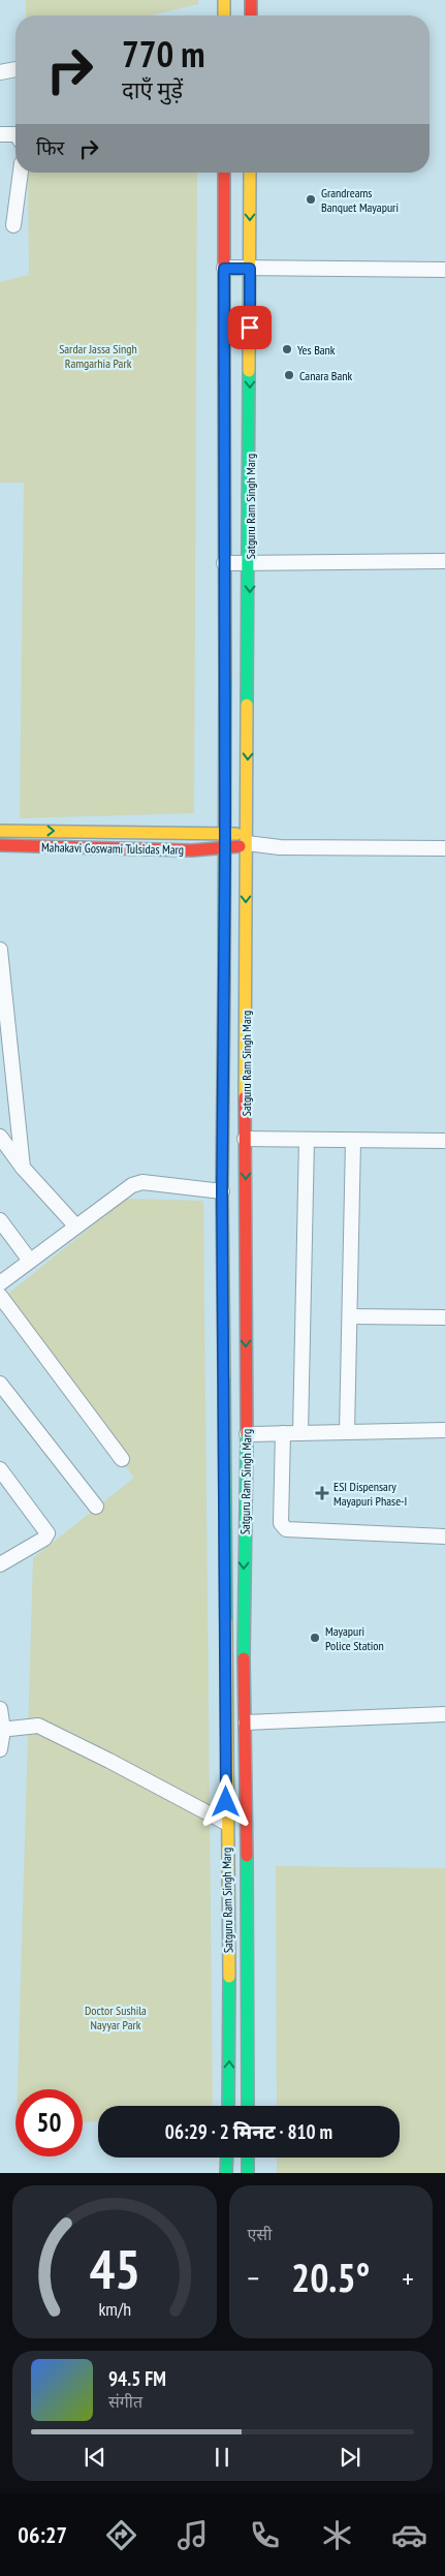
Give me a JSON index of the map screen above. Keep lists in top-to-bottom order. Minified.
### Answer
{"streets":{"main road":["Satguru Ram Singh Marg","Mahakavi Goswami Tulsidas Marg"]},"crossings":[["Satguru Ram Singh Marg","Mahakavi Goswami Tulsidas Marg"]],"parks":["Sardar Jassa Singh Ramgarhia Park","Doctor Sushila Nayyar Park"],"places":{"other":["Grandreams Banquet Mayapuri","Yes Bank","Canara Bank","Mayapuri Police Station"],"health":["ESI Dispensary Mayapuri Phase-I"]},"page":{"turn":["770 m","दाएँ मुड़ें"],"then":"फिर","limit":"50","trip":"06:29 · 2 मिनट · 810 m","tile":"एसी","heat":["−","20.5°","+"],"song":["94.5 FM","संगीत"],"tabs":"06:27","gauge":["45","km/h"]}}
